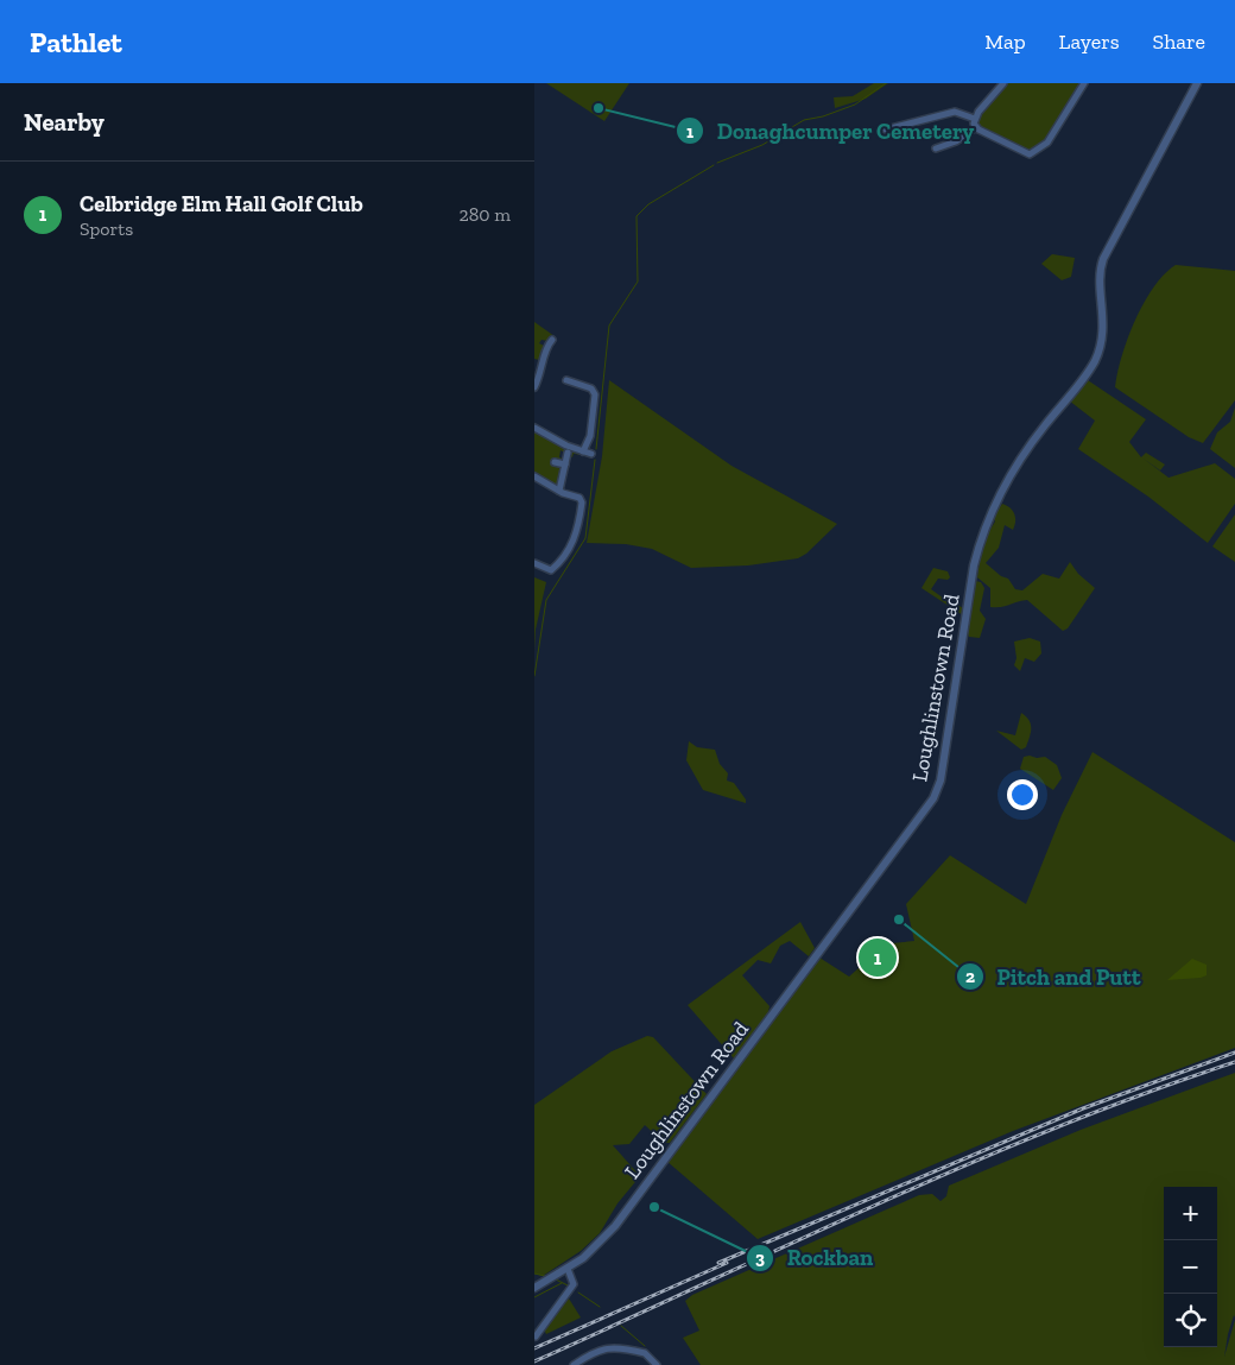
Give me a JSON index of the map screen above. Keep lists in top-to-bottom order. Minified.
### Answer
{"streets":{"street":["Loughlinstown Road"]},"places":["Donaghcumper Cemetery","Pitch and Putt","Rockban"],"page":{"header":"Pathlet","nav":["Map","Layers","Share"],"heading":"Nearby","list":[{"mark":"1","name":"Celbridge Elm Hall Golf Club","note":"Sports","value":"280 m"}],"pins":"1","map_buttons":["+","−"]}}
